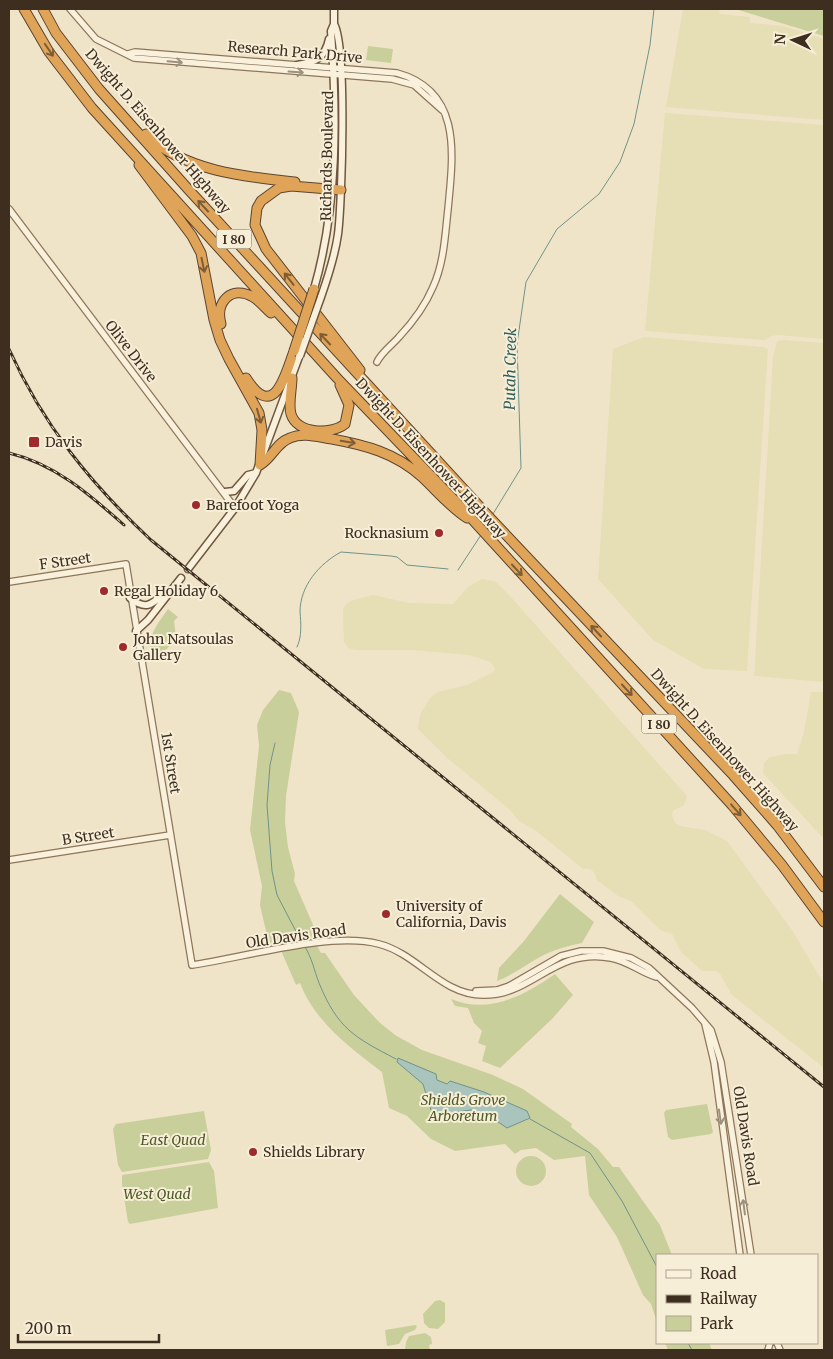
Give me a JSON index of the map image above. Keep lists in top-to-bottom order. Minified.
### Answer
{"streets":{"highway":["Dwight D. Eisenhower Highway","I 80"],"main road":["Richards Boulevard"],"street":["Research Park Drive","Olive Drive","F Street","1st Street","B Street","Old Davis Road"]},"crossings":[["Research Park Drive","Richards Boulevard"],["Richards Boulevard","Olive Drive"],["F Street","1st Street"],["1st Street","B Street"],["1st Street","Old Davis Road"]],"water":["Putah Creek"],"parks":["Shields Grove Arboretum","East Quad","West Quad"],"places":{"transit":["Davis"],"other":["Barefoot Yoga","Rocknasium","Regal Holiday 6","John Natsoulas Gallery","University of California, Davis","Shields Library"]},"legend":["Road","Railway","Park"],"scale_bar":"200 m","north":"left"}
